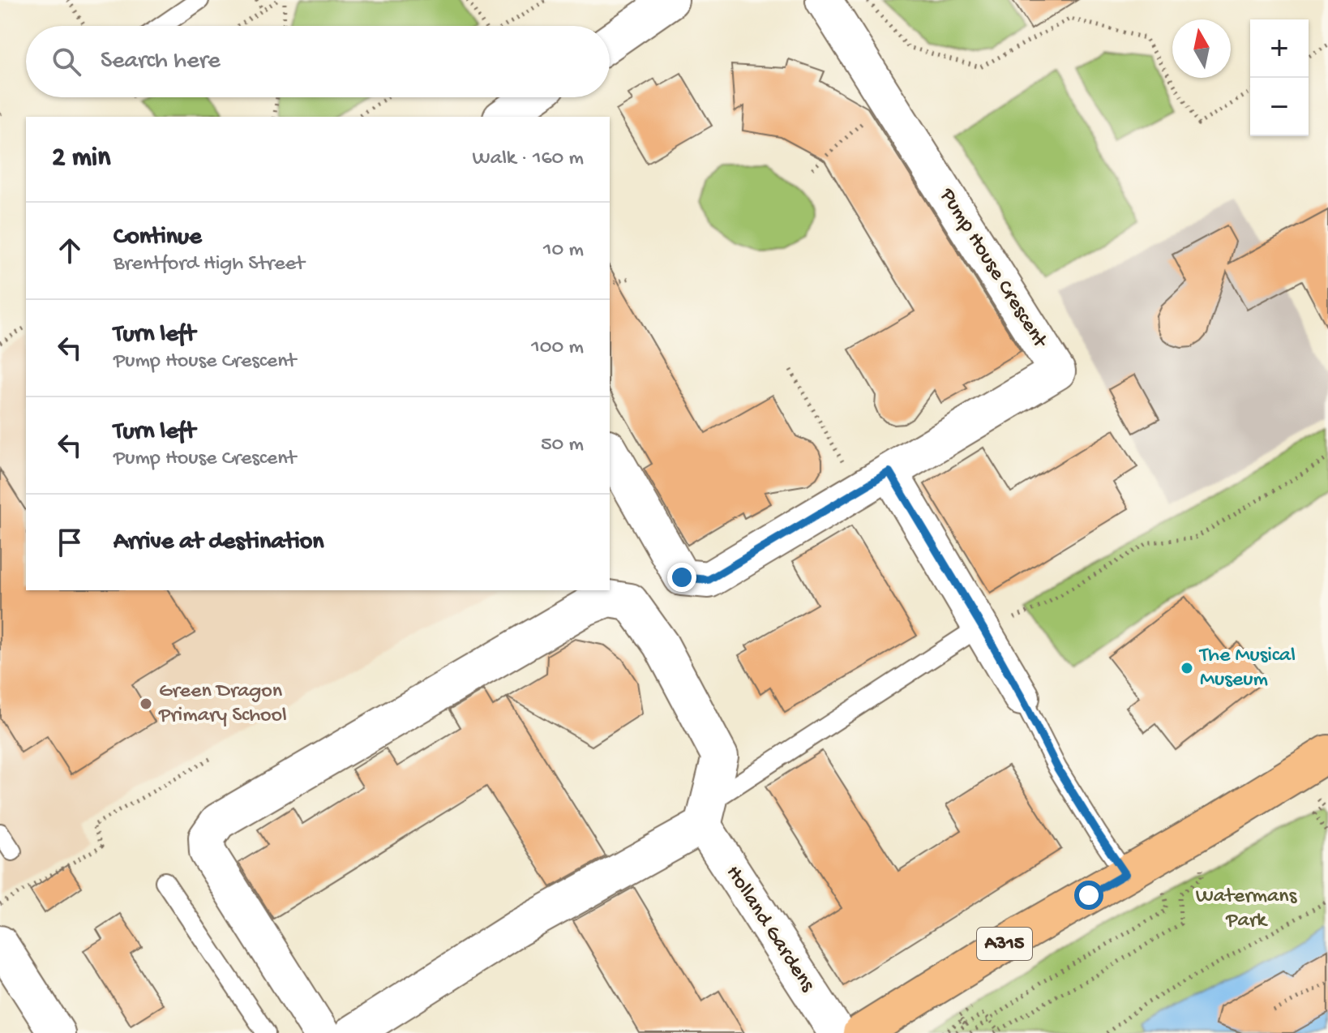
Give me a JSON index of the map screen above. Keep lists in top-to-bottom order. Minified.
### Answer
{"streets":{"main road":["A315"],"street":["Pump House Crescent","Holland Gardens"]},"parks":["Watermans Park"],"places":["The Musical Museum","Green Dragon Primary School"],"north":"top","page":{"map_buttons":["+","−"],"search":"Search here","heading":["2 min","Walk · 160 m"],"list":[["Continue","Brentford High Street","10 m"],["Turn left","Pump House Crescent","100 m"],["Turn left","Pump House Crescent","50 m"],"Arrive at destination"]}}
